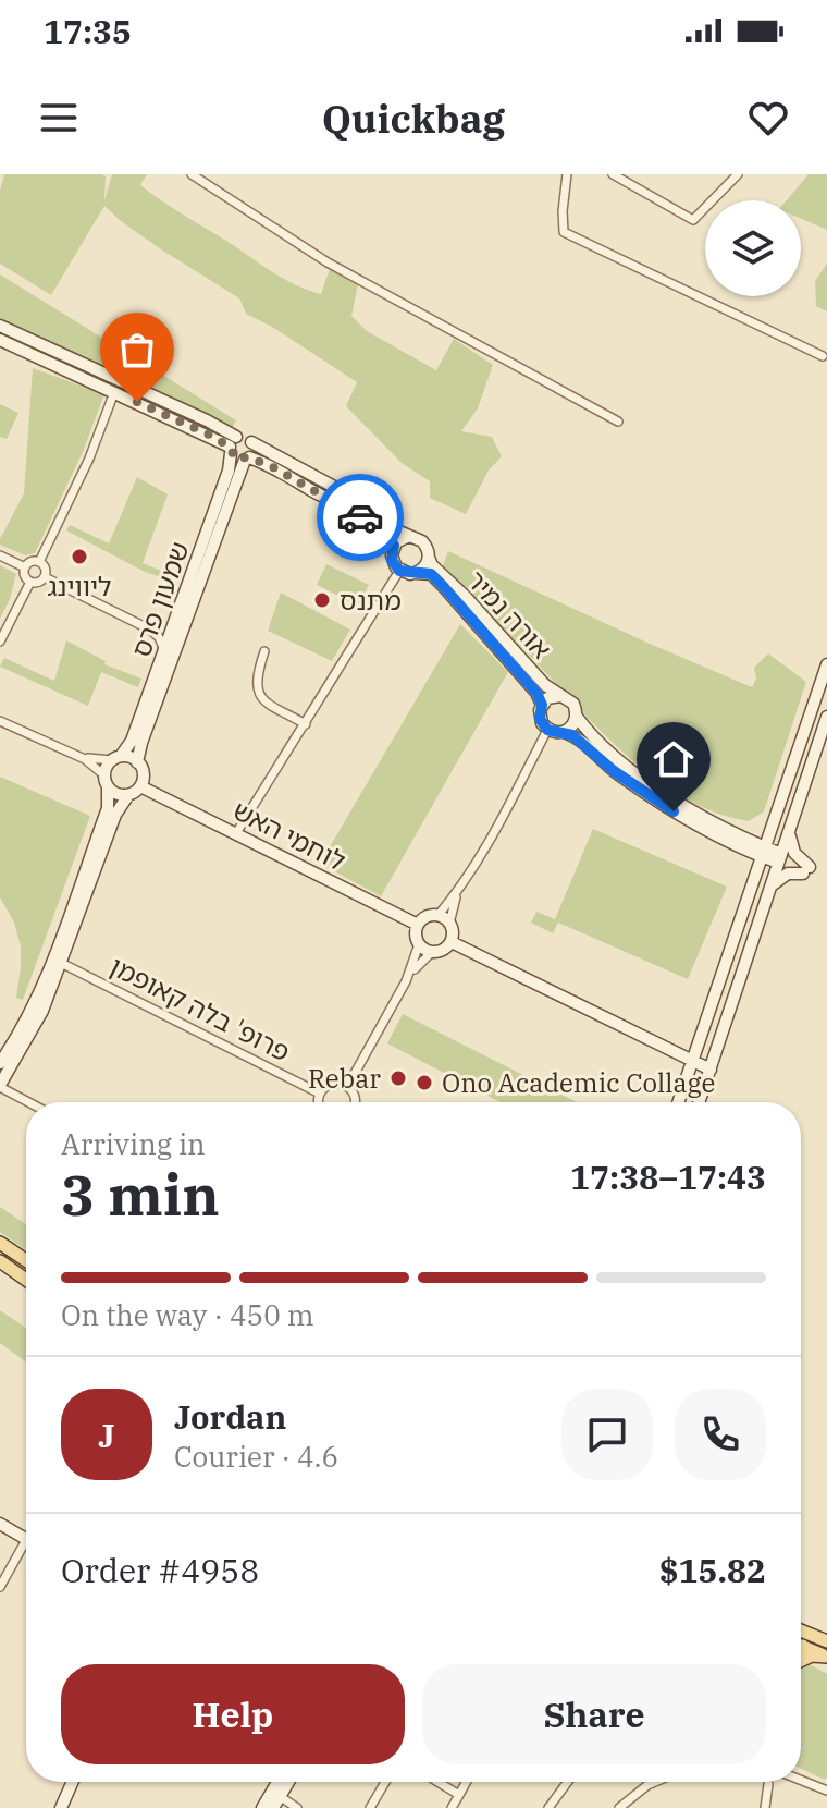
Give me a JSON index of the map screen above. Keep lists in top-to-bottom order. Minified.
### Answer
{"streets":{"street":["שמעון פרס","אורה נמיר","לוחמי האש","פרופ' בלה קאופמן"]},"crossings":[["שמעון פרס","לוחמי האש"]],"places":["ליווינג","מתנס","Rebar","Ono Academic Collage"],"page":{"status":"17:35","header":"Quickbag","heading":["3 min","Arriving in","17:38–17:43"],"panel":["Jordan","Courier · 4.6","Order #4958","$15.82"],"bar":"On the way · 450 m","round":"J","buttons":["Help","Share"]}}
